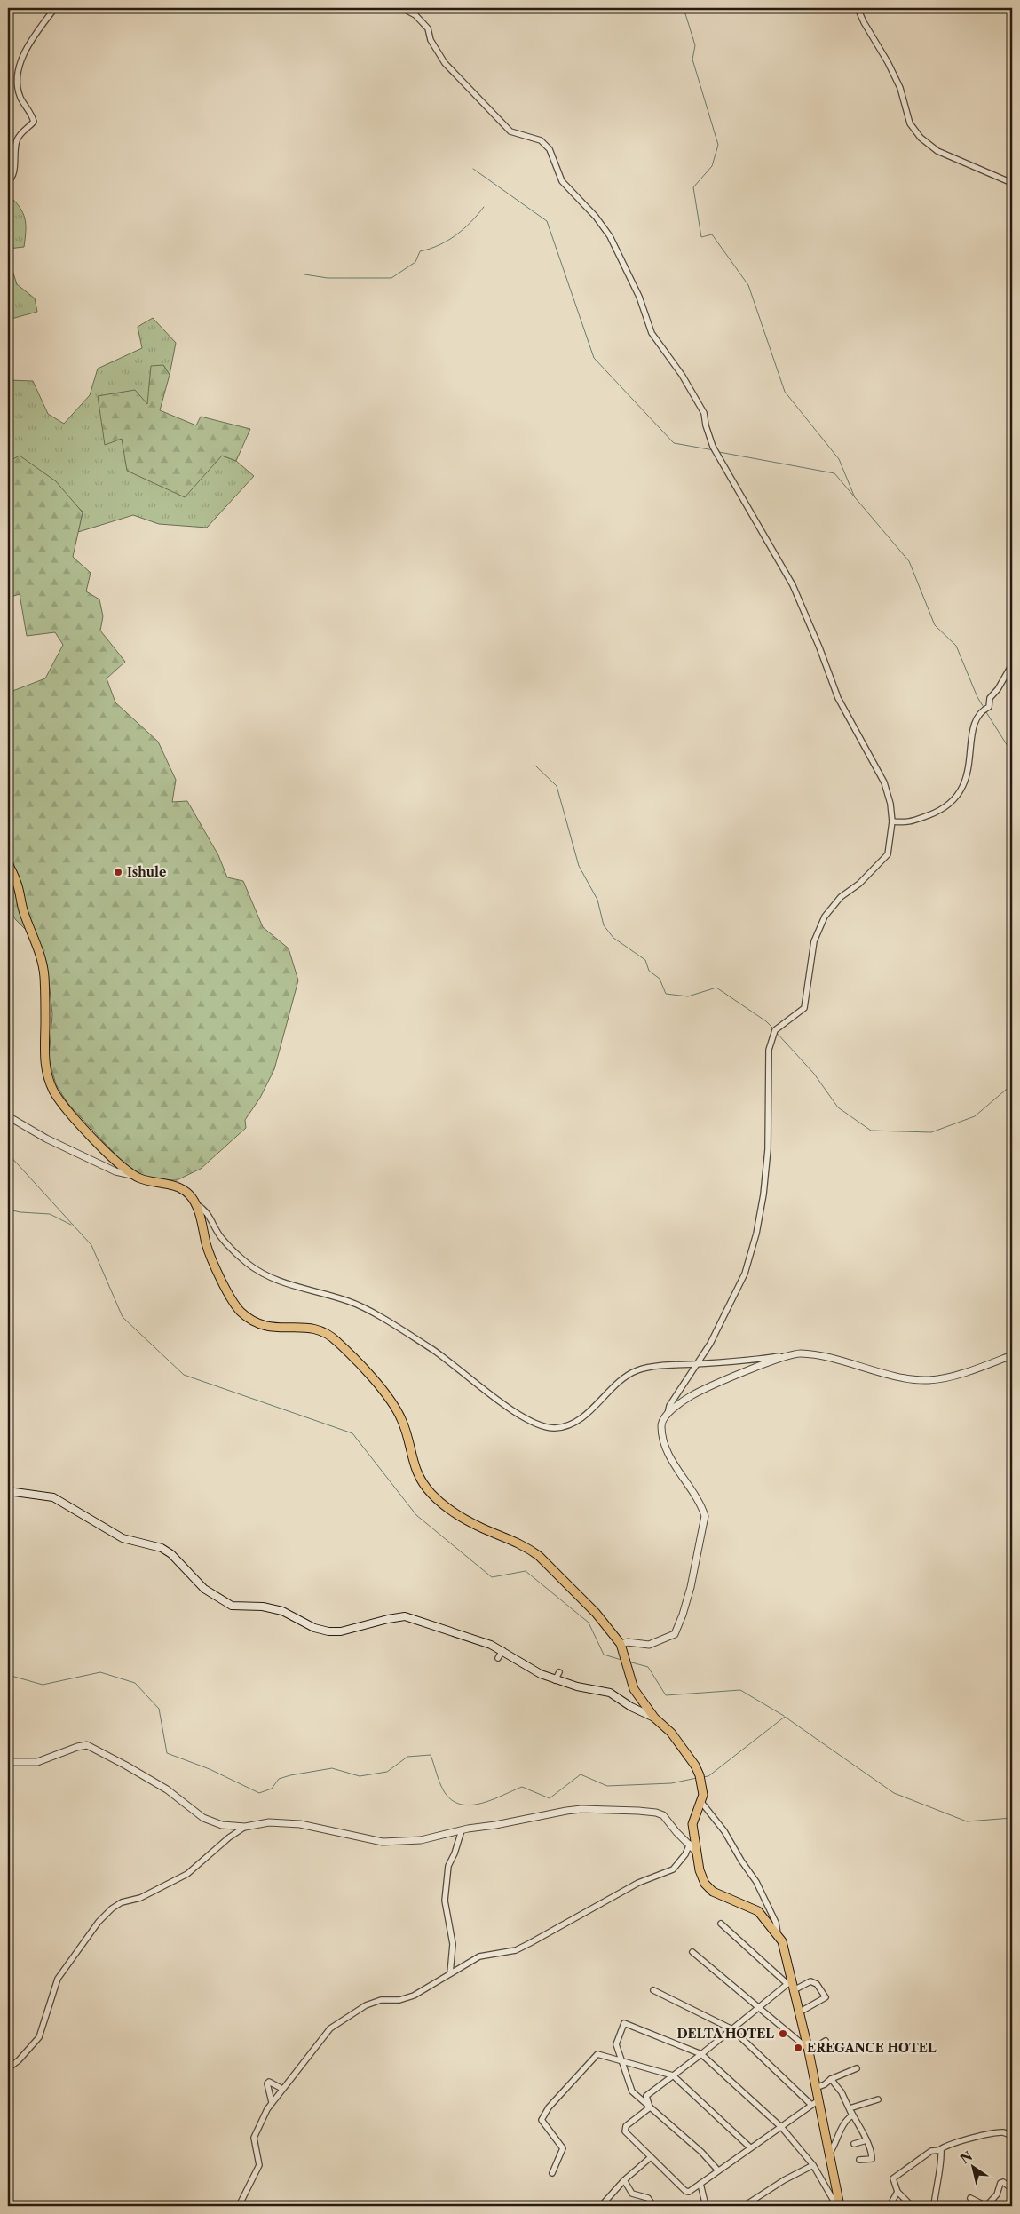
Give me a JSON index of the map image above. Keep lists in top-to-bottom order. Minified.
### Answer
{"places":["Ishule","DELTA HOTEL","EREGANCE HOTEL"],"north":"top left"}
